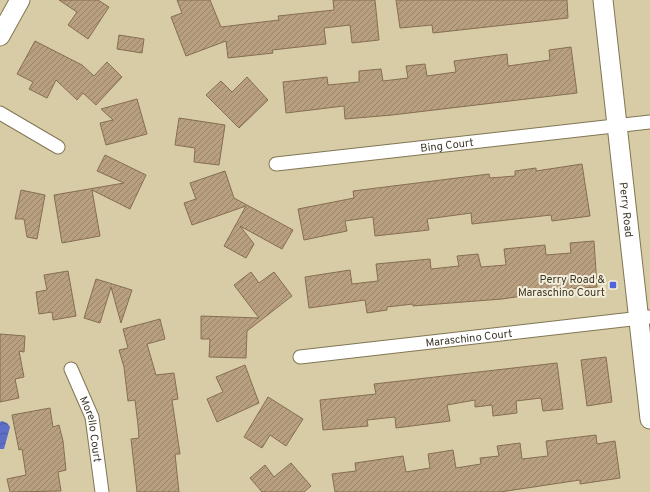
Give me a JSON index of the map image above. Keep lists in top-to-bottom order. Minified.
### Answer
{"streets":{"street":["Bing Court","Perry Road","Maraschino Court","Morello Court"]},"crossings":[["Bing Court","Perry Road"],["Perry Road","Maraschino Court"]],"places":{"transit":["Perry Road & Maraschino Court"]}}
